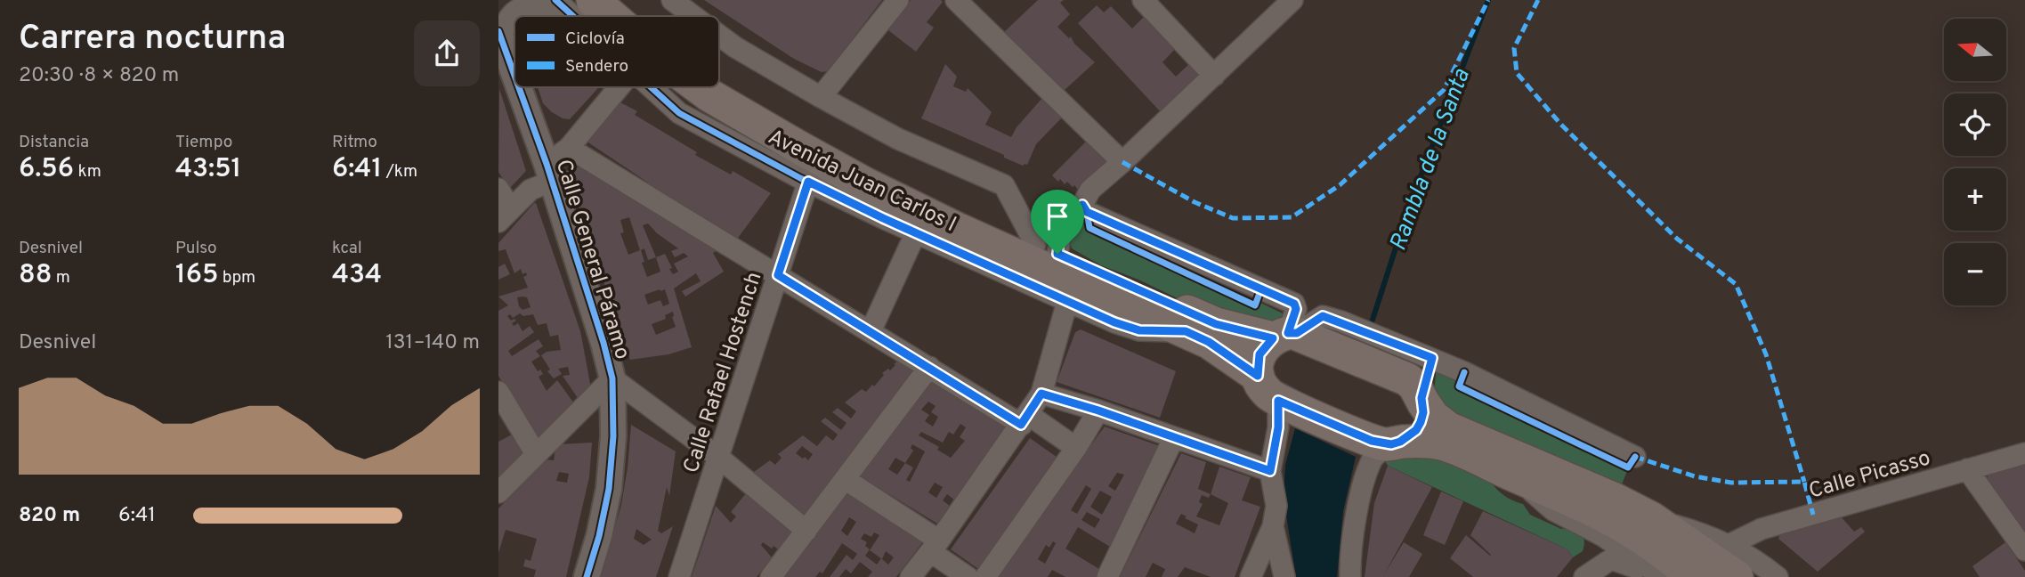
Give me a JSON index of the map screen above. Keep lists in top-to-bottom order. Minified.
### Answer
{"streets":{"street":["Avenida Juan Carlos I","Calle General Páramo","Calle Rafael Hostench","Calle Picasso"]},"crossings":[["Avenida Juan Carlos I","Calle General Páramo"],["Avenida Juan Carlos I","Calle Rafael Hostench"]],"water":["Rambla de la Santa"],"legend":["Ciclovía","Sendero"],"north":"left","page":{"heading":["Carrera nocturna","20:30 · 8 × 820 m"],"map_buttons":["+","−"],"stats":[["Distancia","6.56 km"],["Tiempo","43:51"],["Ritmo","6:41 /km"],["Desnivel","88 m"],["Pulso","165 bpm"],["kcal","434"]],"chart":["Desnivel","131–140 m"],"list":[{"name":"820 m","note":"6:41"}]}}
